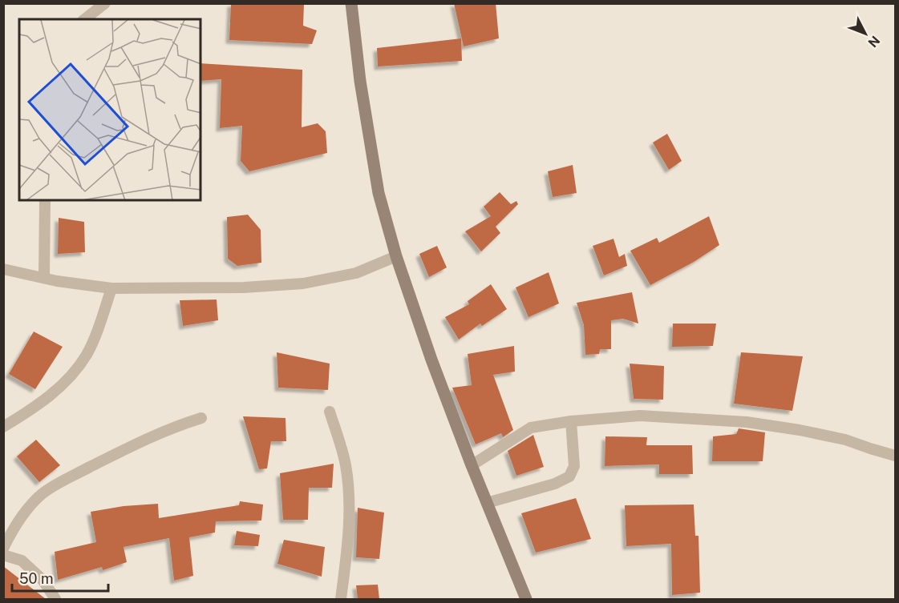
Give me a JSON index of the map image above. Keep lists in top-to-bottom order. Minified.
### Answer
{"scale_bar":"50 m","north":"bottom right"}
